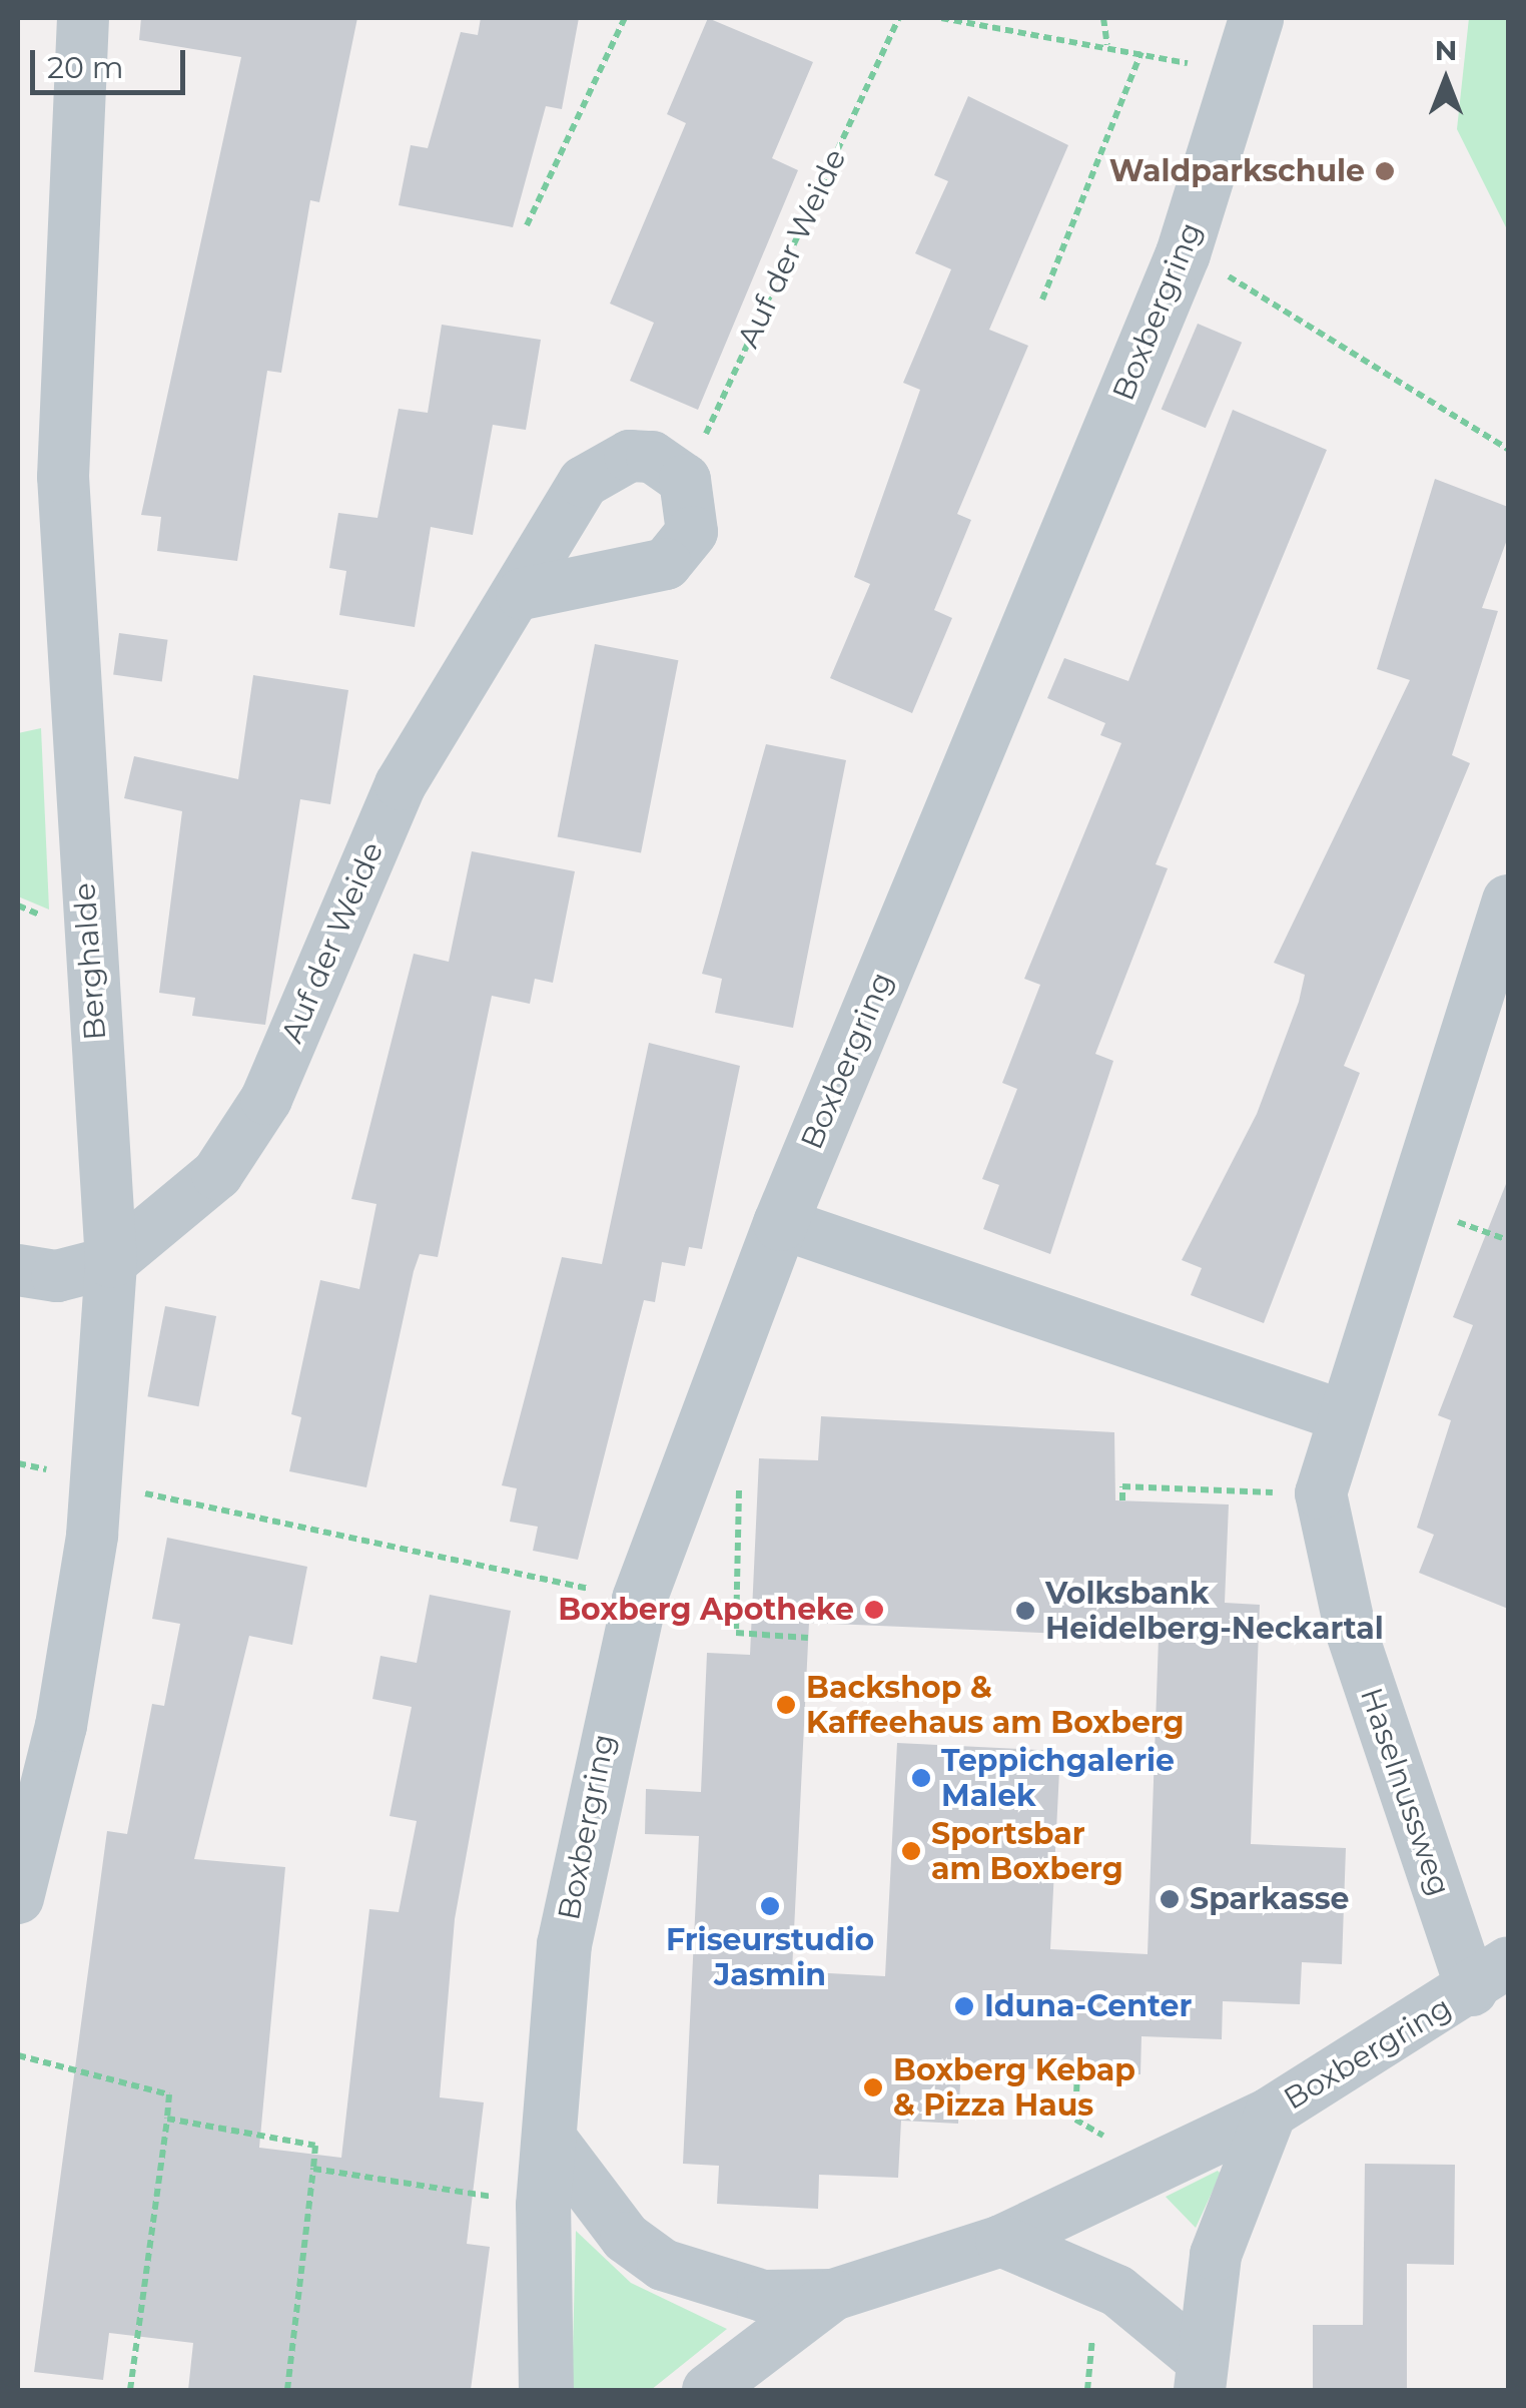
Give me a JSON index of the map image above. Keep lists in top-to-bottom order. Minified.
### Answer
{"streets":{"street":["Auf der Weide","Boxbergring","Berghalde","Haselnussweg"]},"crossings":[["Auf der Weide","Berghalde"],["Boxbergring","Haselnussweg"]],"places":["Waldparkschule","Boxberg Apotheke","Volksbank Heidelberg-Neckartal","Backshop & Kaffeehaus am Boxberg","Teppichgalerie Malek","Sportsbar am Boxberg","Sparkasse","Friseurstudio Jasmin","Iduna-Center","Boxberg Kebap & Pizza Haus"],"scale_bar":"20 m","north":"top"}
